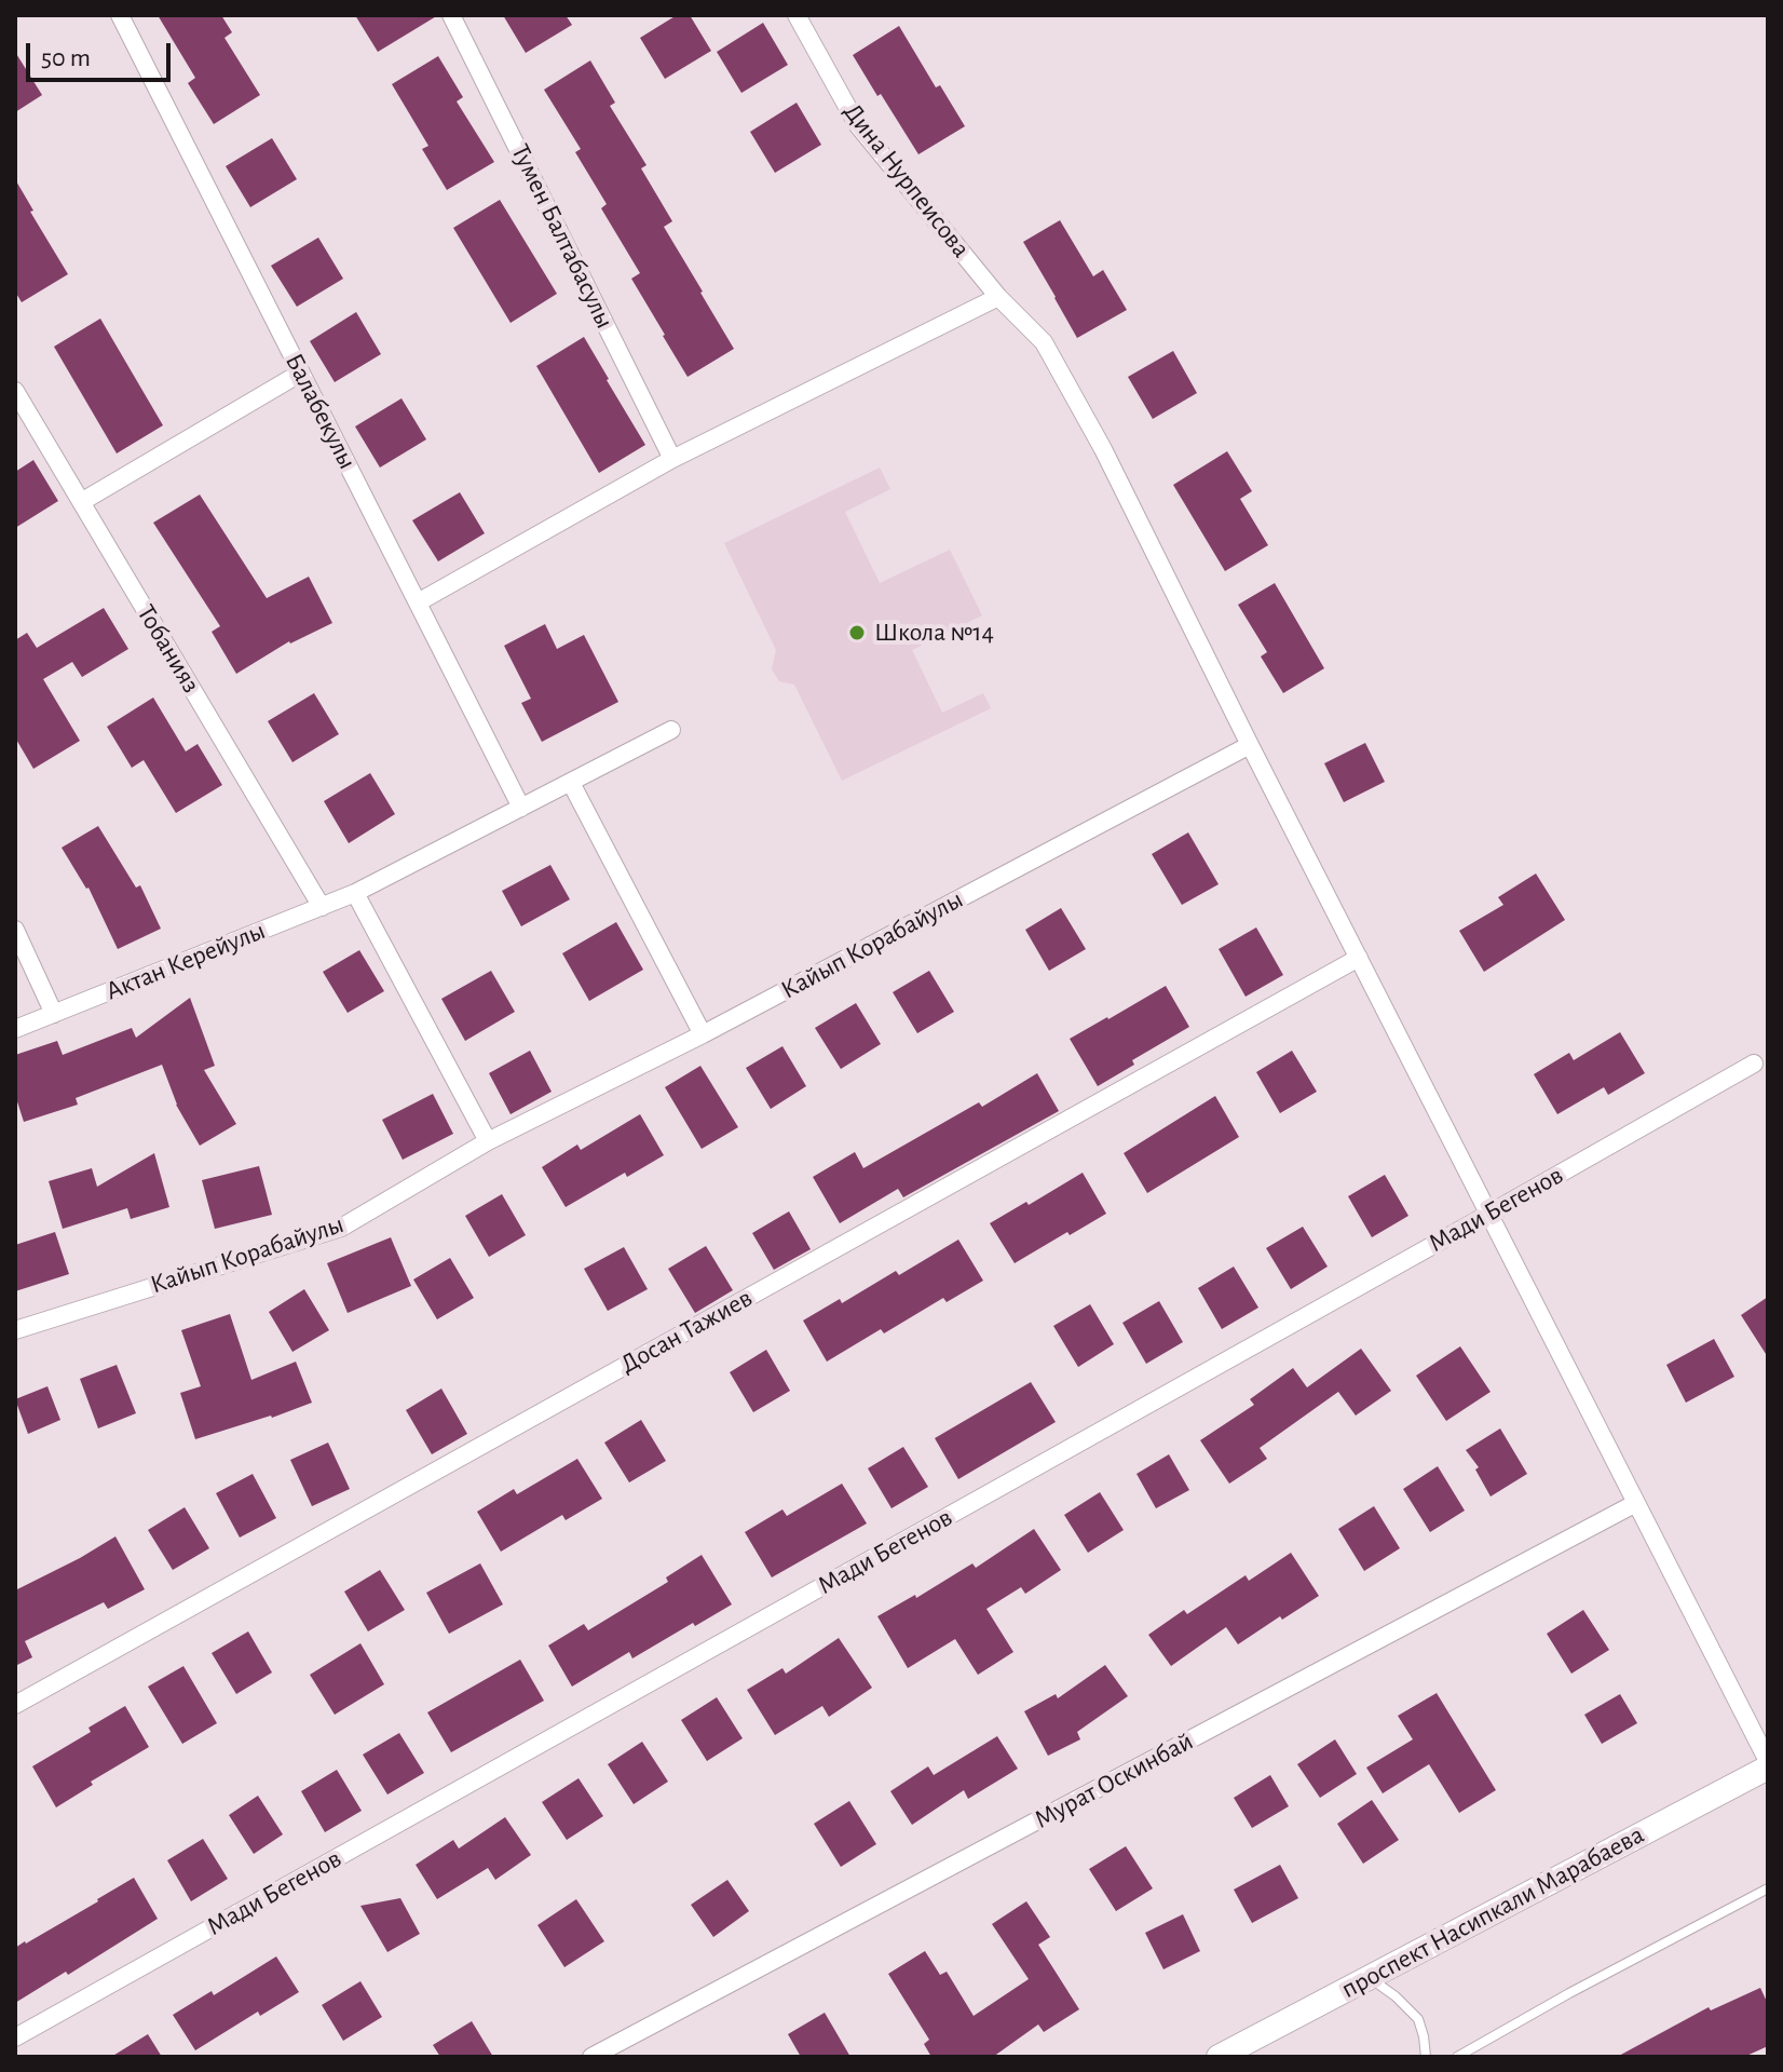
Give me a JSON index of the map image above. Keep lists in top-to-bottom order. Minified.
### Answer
{"streets":{"main road":["проспект Насипкали Марабаева"],"street":["Дина Нурпеисова","Тумен Балтабасулы","Балабекулы","Тобанияз","Кайып Корабайулы","Актан Керейулы","Мади Бегенов","Досан Тажиев","Мурат Оскинбай"]},"crossings":[["Балабекулы","Актан Керейулы"],["Тобанияз","Актан Керейулы"]],"places":["Школа №14"],"scale_bar":"50 m"}
